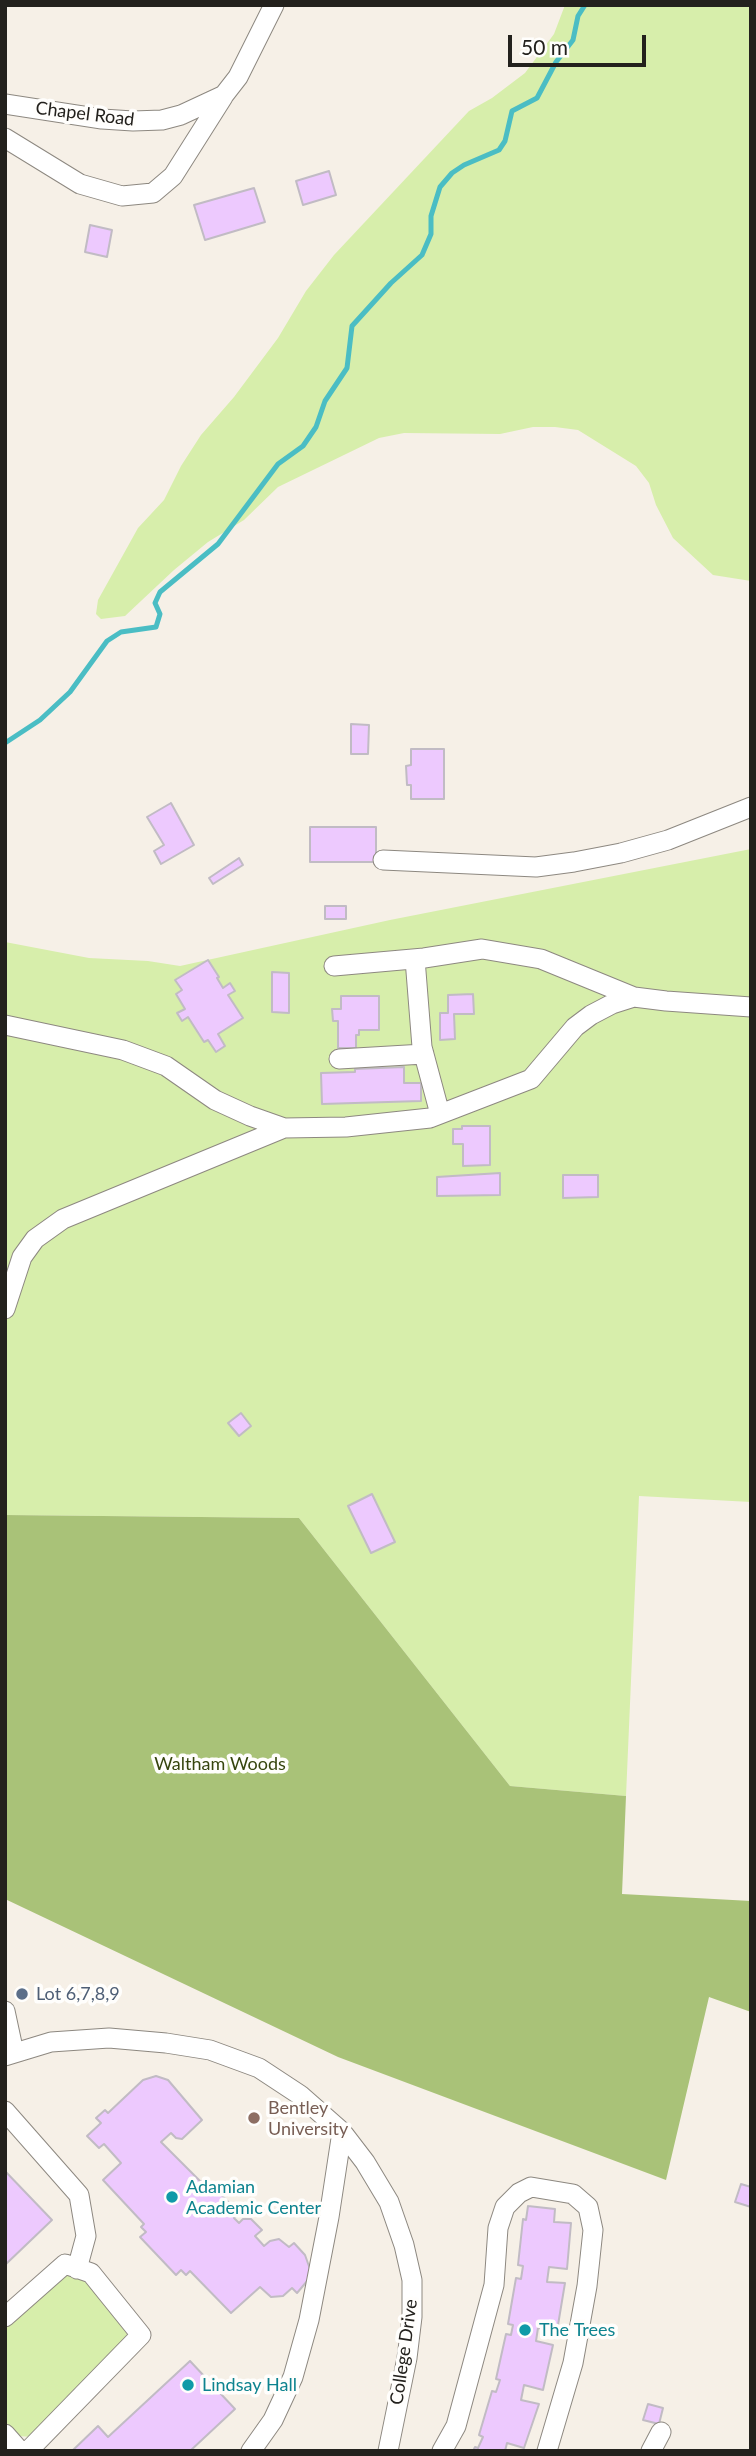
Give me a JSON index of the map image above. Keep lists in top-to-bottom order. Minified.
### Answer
{"streets":{"lane":["Chapel Road","College Drive"]},"parks":["Waltham Woods"],"places":["Lot 6,7,8,9","Bentley University","Adamian Academic Center","The Trees","Lindsay Hall"],"scale_bar":"50 m"}
